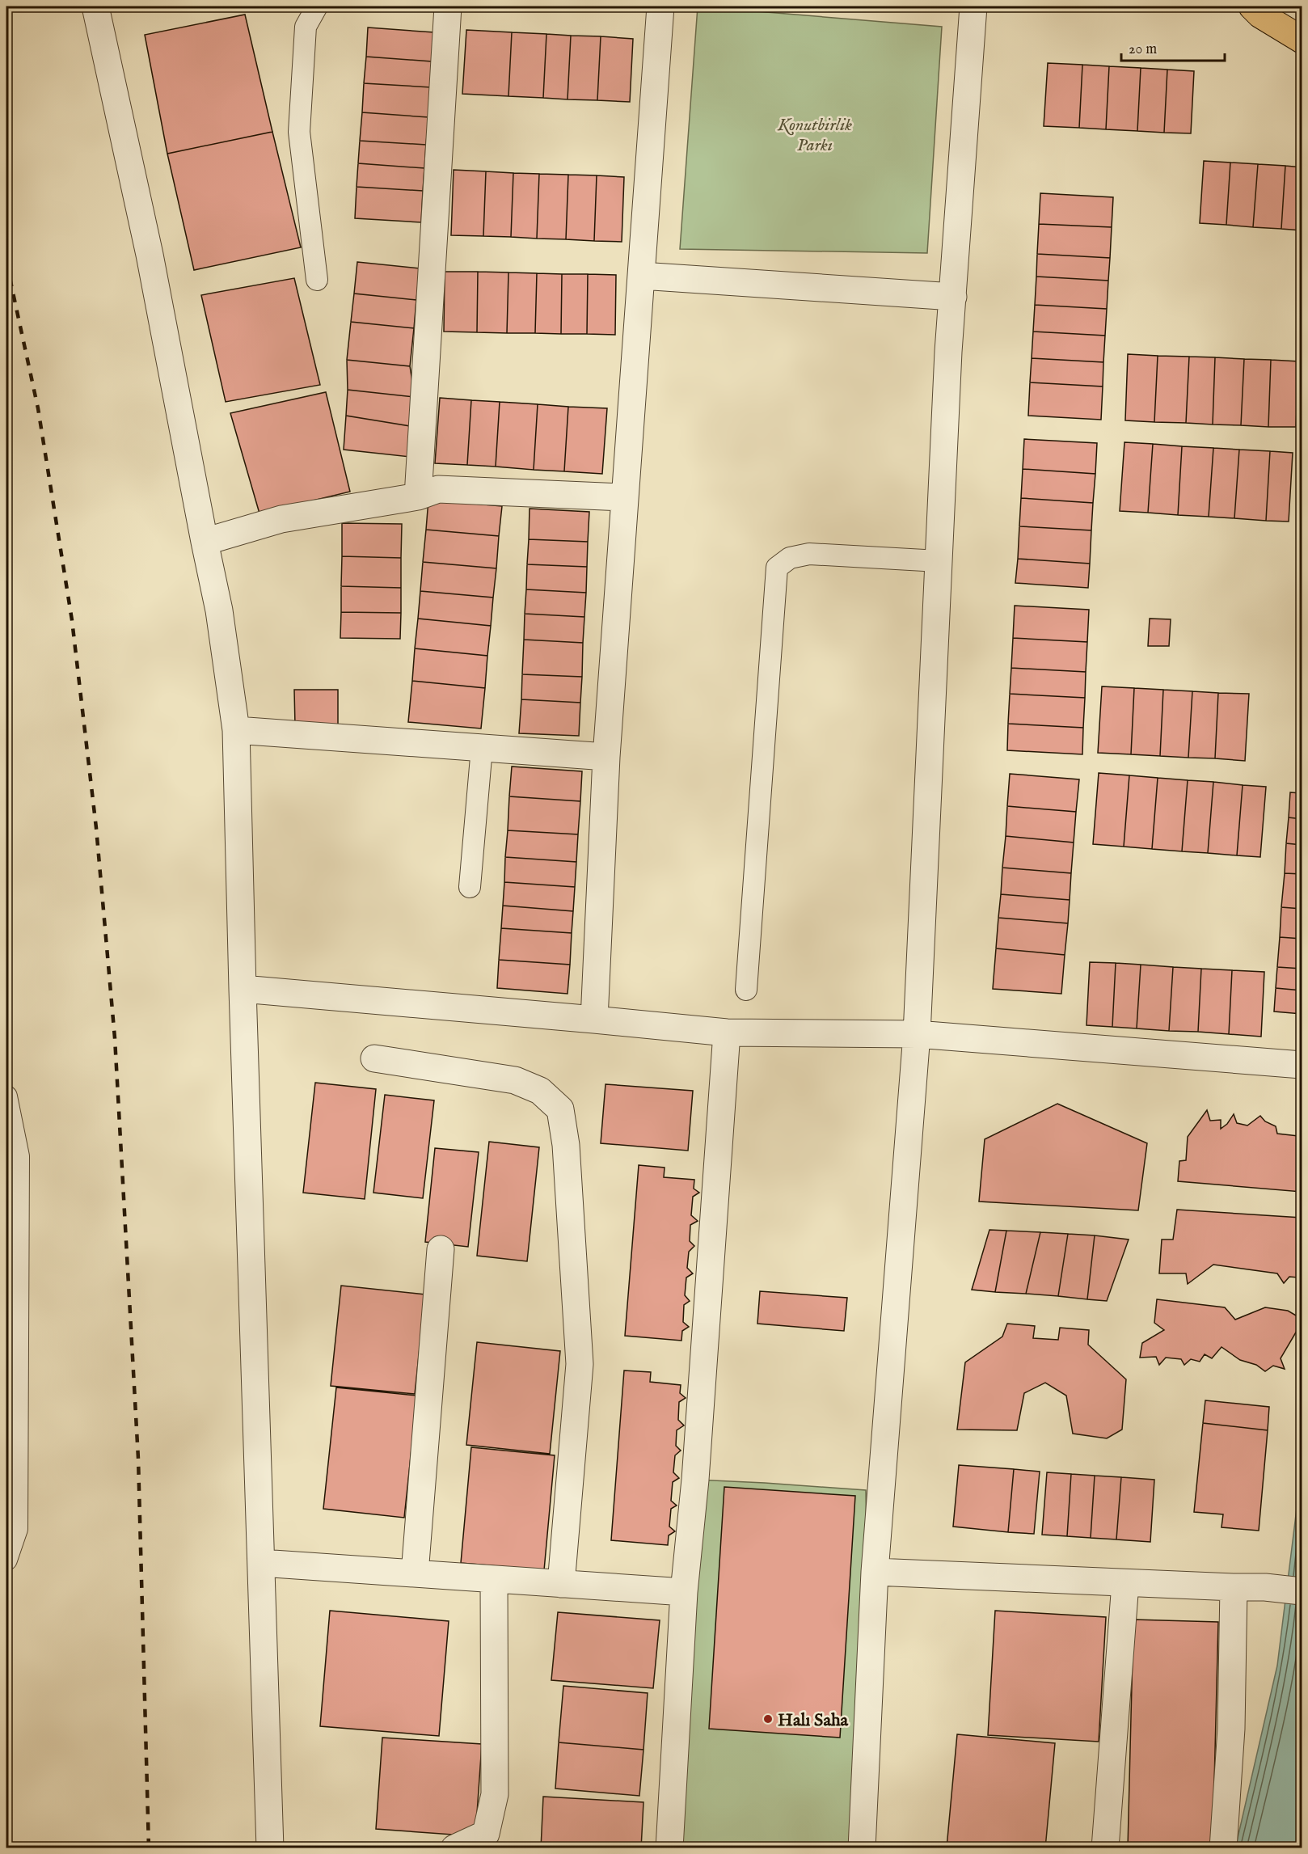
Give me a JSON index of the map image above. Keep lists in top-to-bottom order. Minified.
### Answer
{"parks":["Konutbirlik Parkı"],"places":["Halı Saha"],"scale_bar":"20 m"}
